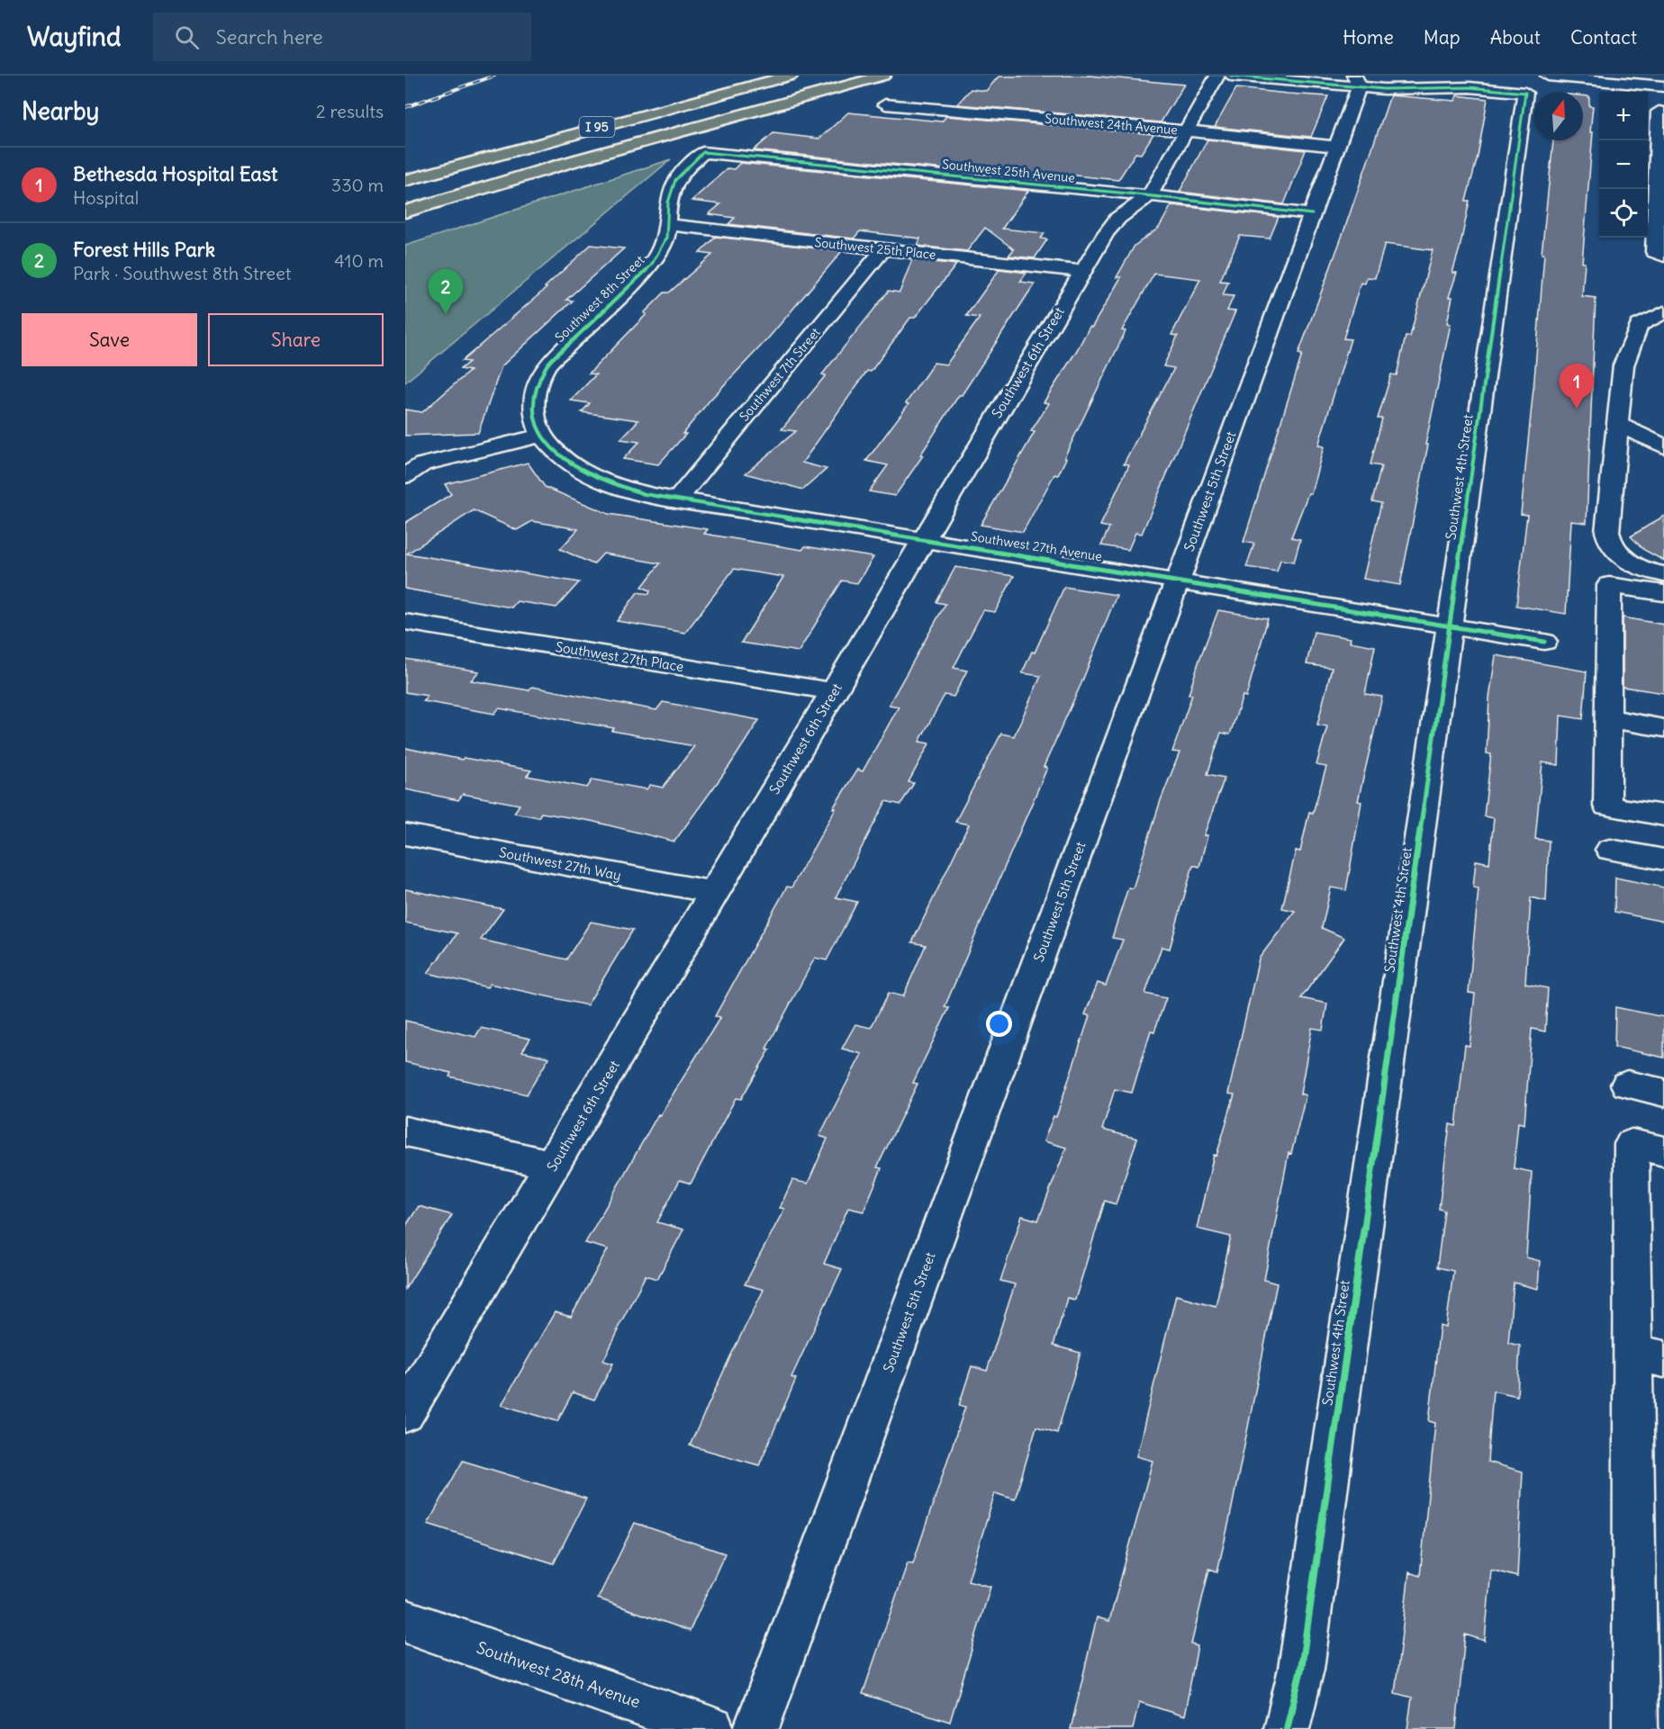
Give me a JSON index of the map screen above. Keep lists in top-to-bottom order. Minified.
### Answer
{"streets":{"highway":["I 95"],"street":["Southwest 24th Avenue","Southwest 25th Avenue","Southwest 25th Place","Southwest 8th Street","Southwest 6th Street","Southwest 7th Street","Southwest 4th Street","Southwest 5th Street","Southwest 27th Avenue","Southwest 27th Place","Southwest 27th Way","Southwest 28th Avenue"]},"crossings":[["Southwest 24th Avenue","Southwest 6th Street"],["Southwest 24th Avenue","Southwest 5th Street"],["Southwest 25th Avenue","Southwest 8th Street"],["Southwest 25th Avenue","Southwest 6th Street"],["Southwest 25th Avenue","Southwest 5th Street"],["Southwest 25th Place","Southwest 8th Street"],["Southwest 25th Place","Southwest 6th Street"],["Southwest 25th Place","Southwest 7th Street"],["Southwest 8th Street","Southwest 27th Avenue"],["Southwest 6th Street","Southwest 27th Avenue"],["Southwest 6th Street","Southwest 27th Place"],["Southwest 6th Street","Southwest 27th Way"],["Southwest 7th Street","Southwest 27th Avenue"],["Southwest 4th Street","Southwest 27th Avenue"],["Southwest 5th Street","Southwest 27th Avenue"]],"north":"top","page":{"header":"Wayfind","search":"Search here","nav":["Home","Map","About","Contact"],"heading":["Nearby","2 results"],"map_buttons":["+","−"],"list":[{"mark":"1","name":"Bethesda Hospital East","note":"Hospital","value":"330 m"},{"mark":"2","name":"Forest Hills Park","note":"Park · Southwest 8th Street","value":"410 m"}],"pins":["2","1"],"buttons":["Save","Share"]}}
